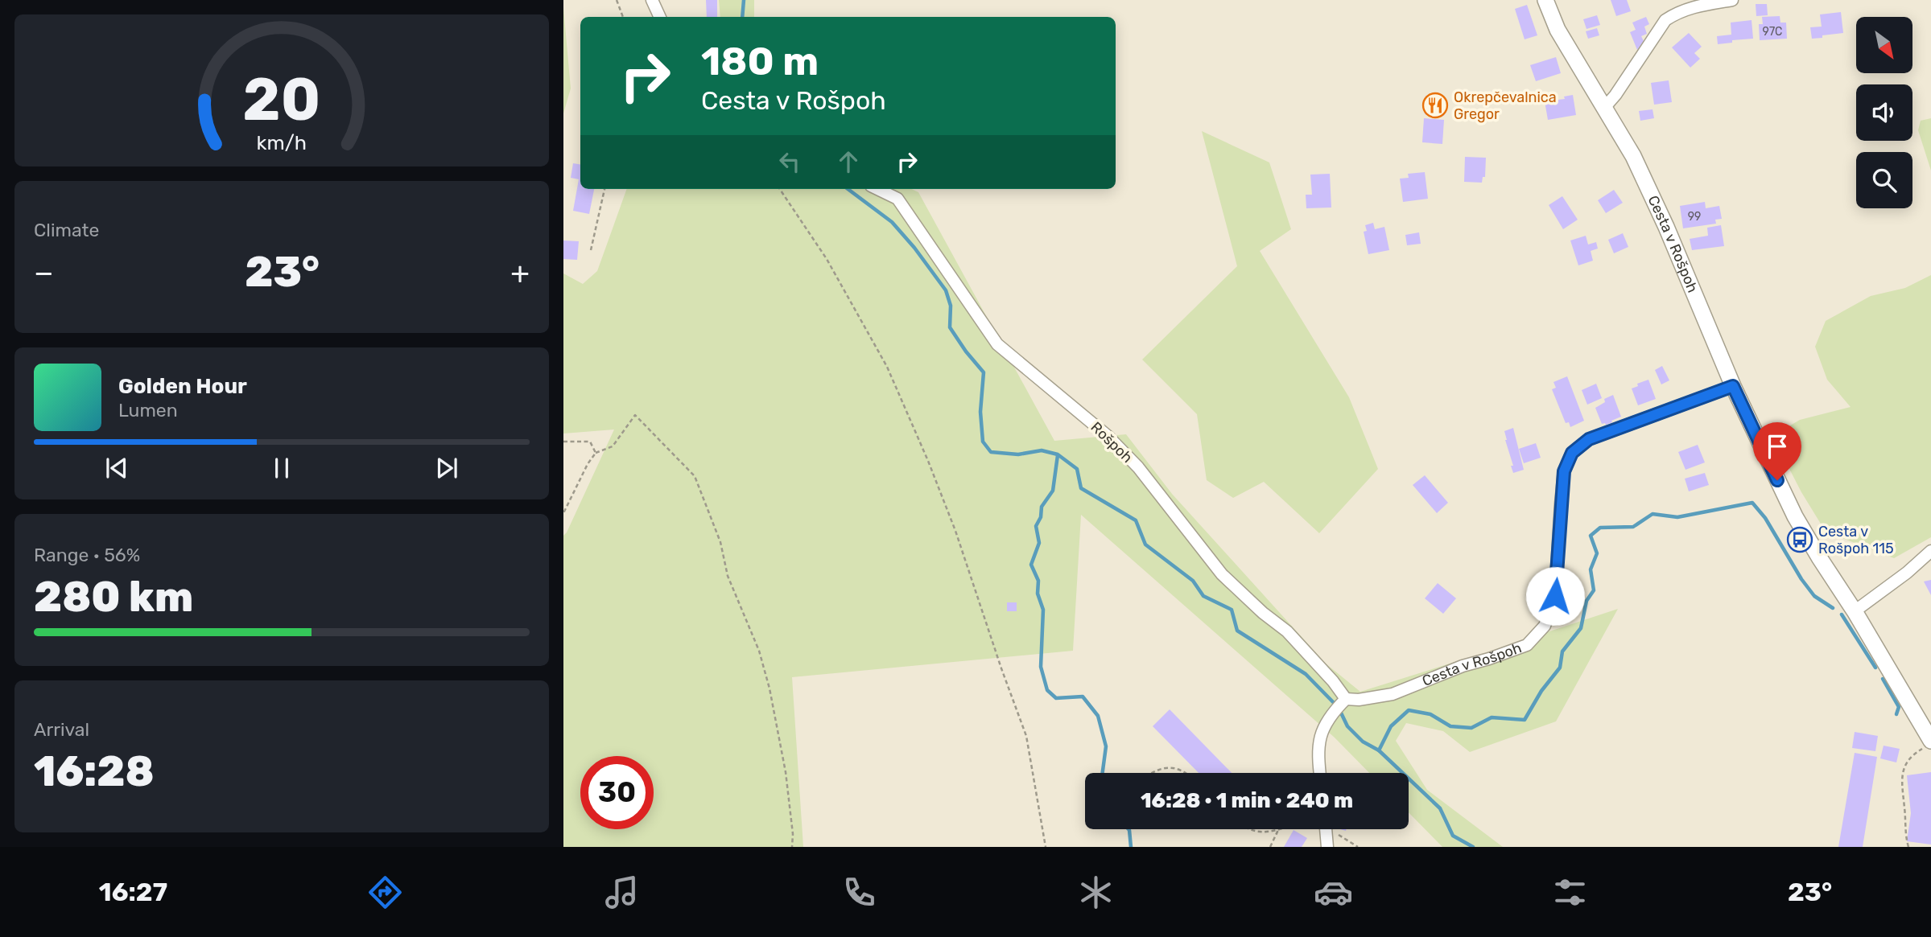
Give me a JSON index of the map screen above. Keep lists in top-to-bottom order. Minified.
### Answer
{"streets":{"street":["Cesta v Rošpoh","Rošpoh"]},"crossings":[["Cesta v Rošpoh","Rošpoh"]],"places":{"restaurant":["Okrepčevalnica Gregor"],"bus stop":["Cesta v Rošpoh 115"]},"house_numbers":["97C","99"],"north":"bottom right","page":{"turn":["180 m","Cesta v Rošpoh"],"tile":["Climate",["Range · 56%","280 km"],["Arrival","16:28"]],"heat":["−","23°","+"],"song":["Golden Hour","Lumen"],"limit":"30","trip":"16:28 · 1 min · 240 m","tabs":["16:27","23°"],"gauge":["20","km/h"]}}
